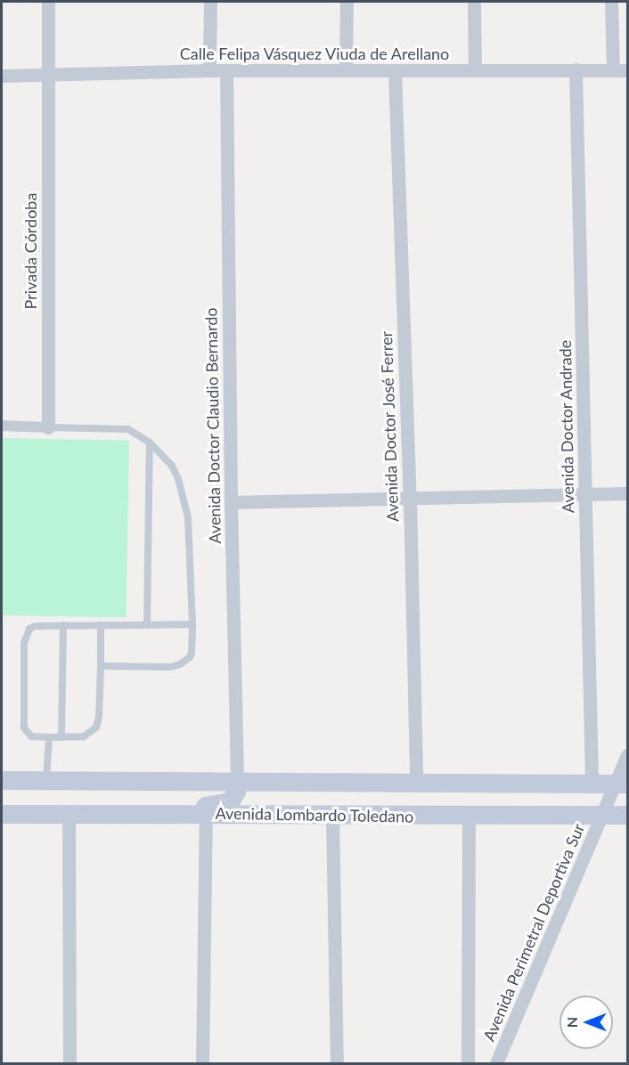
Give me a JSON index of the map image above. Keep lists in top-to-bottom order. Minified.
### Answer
{"streets":{"main road":["Avenida Lombardo Toledano"],"street":["Calle Felipa Vásquez Viuda de Arellano","Privada Córdoba","Avenida Doctor Claudio Bernardo","Avenida Doctor José Ferrer","Avenida Doctor Andrade","Avenida Perimetral Deportiva Sur"]},"crossings":[["Calle Felipa Vásquez Viuda de Arellano","Privada Córdoba"],["Calle Felipa Vásquez Viuda de Arellano","Avenida Doctor Claudio Bernardo"],["Calle Felipa Vásquez Viuda de Arellano","Avenida Doctor José Ferrer"],["Calle Felipa Vásquez Viuda de Arellano","Avenida Doctor Andrade"],["Avenida Doctor Claudio Bernardo","Avenida Lombardo Toledano"],["Avenida Doctor José Ferrer","Avenida Lombardo Toledano"],["Avenida Doctor Andrade","Avenida Lombardo Toledano"],["Avenida Lombardo Toledano","Avenida Perimetral Deportiva Sur"]],"north":"left"}
